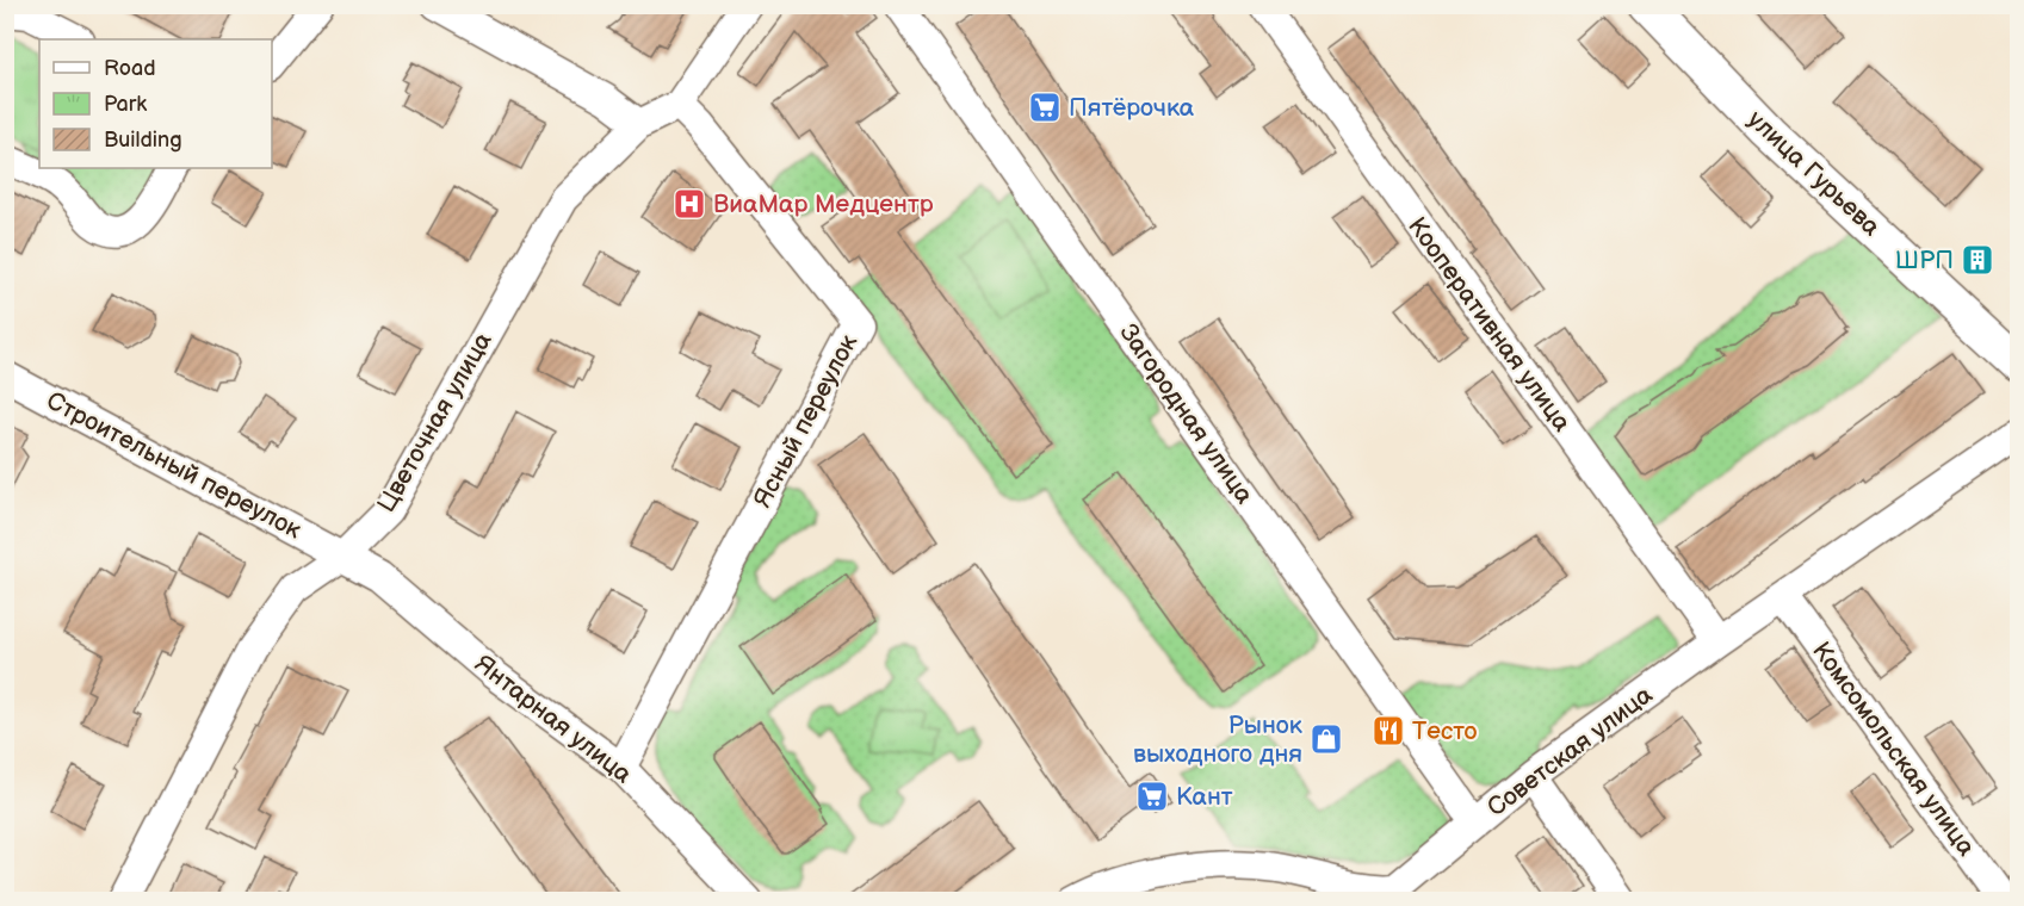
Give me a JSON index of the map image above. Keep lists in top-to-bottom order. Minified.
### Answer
{"streets":{"main road":["улица Гурьева"],"street":["Кооперативная улица","Загородная улица","Ясный переулок","Цветочная улица","Строительный переулок","Янтарная улица","Комсомольская улица","Советская улица"]},"crossings":[["Кооперативная улица","Советская улица"],["Загородная улица","Советская улица"],["Ясный переулок","Цветочная улица"],["Ясный переулок","Янтарная улица"],["Цветочная улица","Строительный переулок"],["Цветочная улица","Янтарная улица"],["Строительный переулок","Янтарная улица"],["Комсомольская улица","Советская улица"]],"places":{"supermarket":["Пятёрочка","Кант"],"hospital":["ВиаМар Медцентр"],"building":["ШРП"],"restaurant":["Тесто"],"shop":["Рынок выходного дня"]},"legend":["Road","Park","Building"]}
